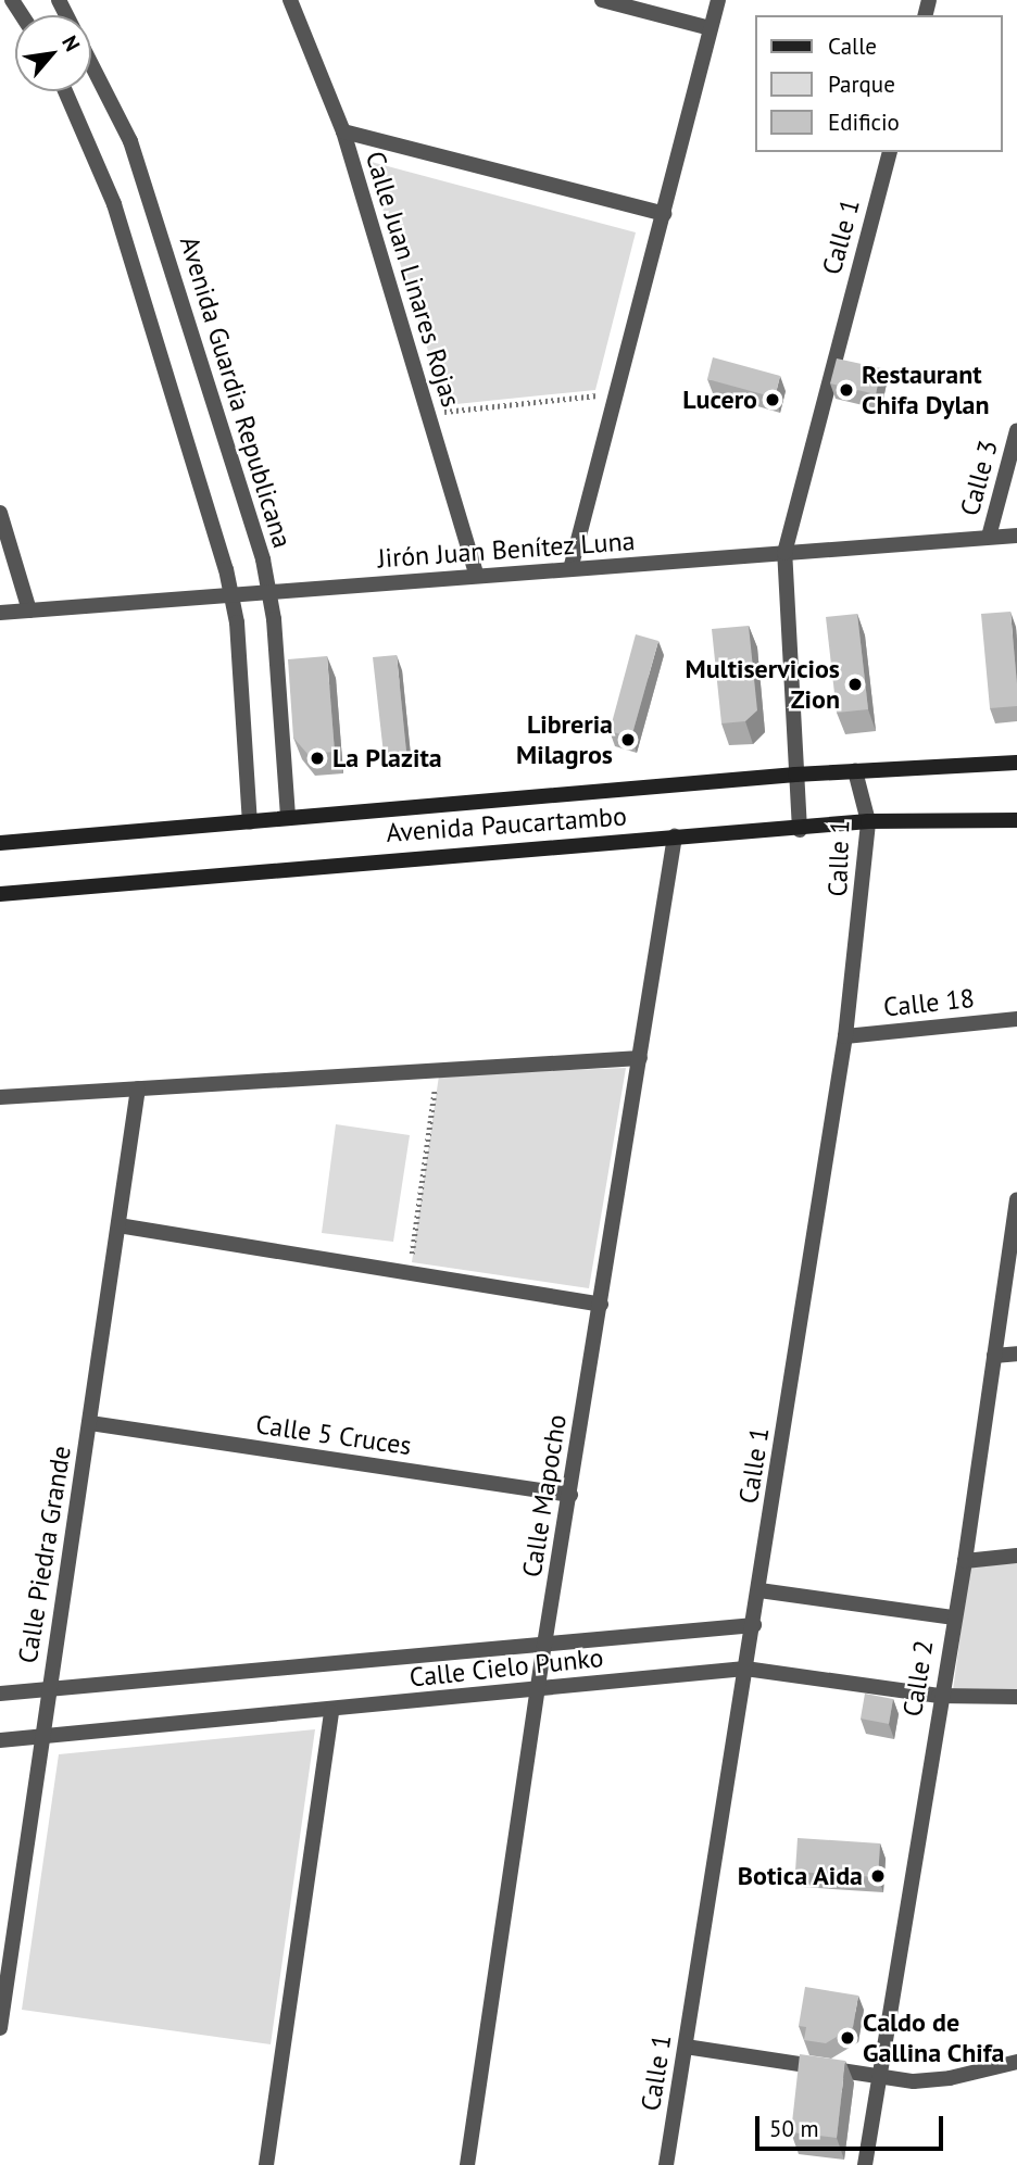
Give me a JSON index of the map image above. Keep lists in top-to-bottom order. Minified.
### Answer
{"streets":{"main road":["Avenida Paucartambo"],"street":["Calle 1","Calle Juan Linares Rojas","Avenida Guardia Republicana","Calle 3","Jirón Juan Benítez Luna","Calle 18","Calle 5 Cruces","Calle Mapocho","Calle Piedra Grande","Calle Cielo Punko","Calle 2"]},"crossings":[["Calle 1","Jirón Juan Benítez Luna"],["Calle 1","Avenida Paucartambo"],["Calle 1","Calle 18"],["Calle 1","Calle Cielo Punko"],["Calle Juan Linares Rojas","Jirón Juan Benítez Luna"],["Avenida Guardia Republicana","Jirón Juan Benítez Luna"],["Avenida Guardia Republicana","Avenida Paucartambo"],["Calle 3","Jirón Juan Benítez Luna"],["Avenida Paucartambo","Calle Mapocho"],["Calle 5 Cruces","Calle Mapocho"],["Calle 5 Cruces","Calle Piedra Grande"],["Calle Mapocho","Calle Cielo Punko"],["Calle Piedra Grande","Calle Cielo Punko"],["Calle Cielo Punko","Calle 2"]],"places":["Restaurant Chifa Dylan","Lucero","Multiservicios Zion","Libreria Milagros","La Plazita","Botica Aida","Caldo de Gallina Chifa"],"legend":["Calle","Parque","Edificio"],"scale_bar":"50 m","north":"top right"}
